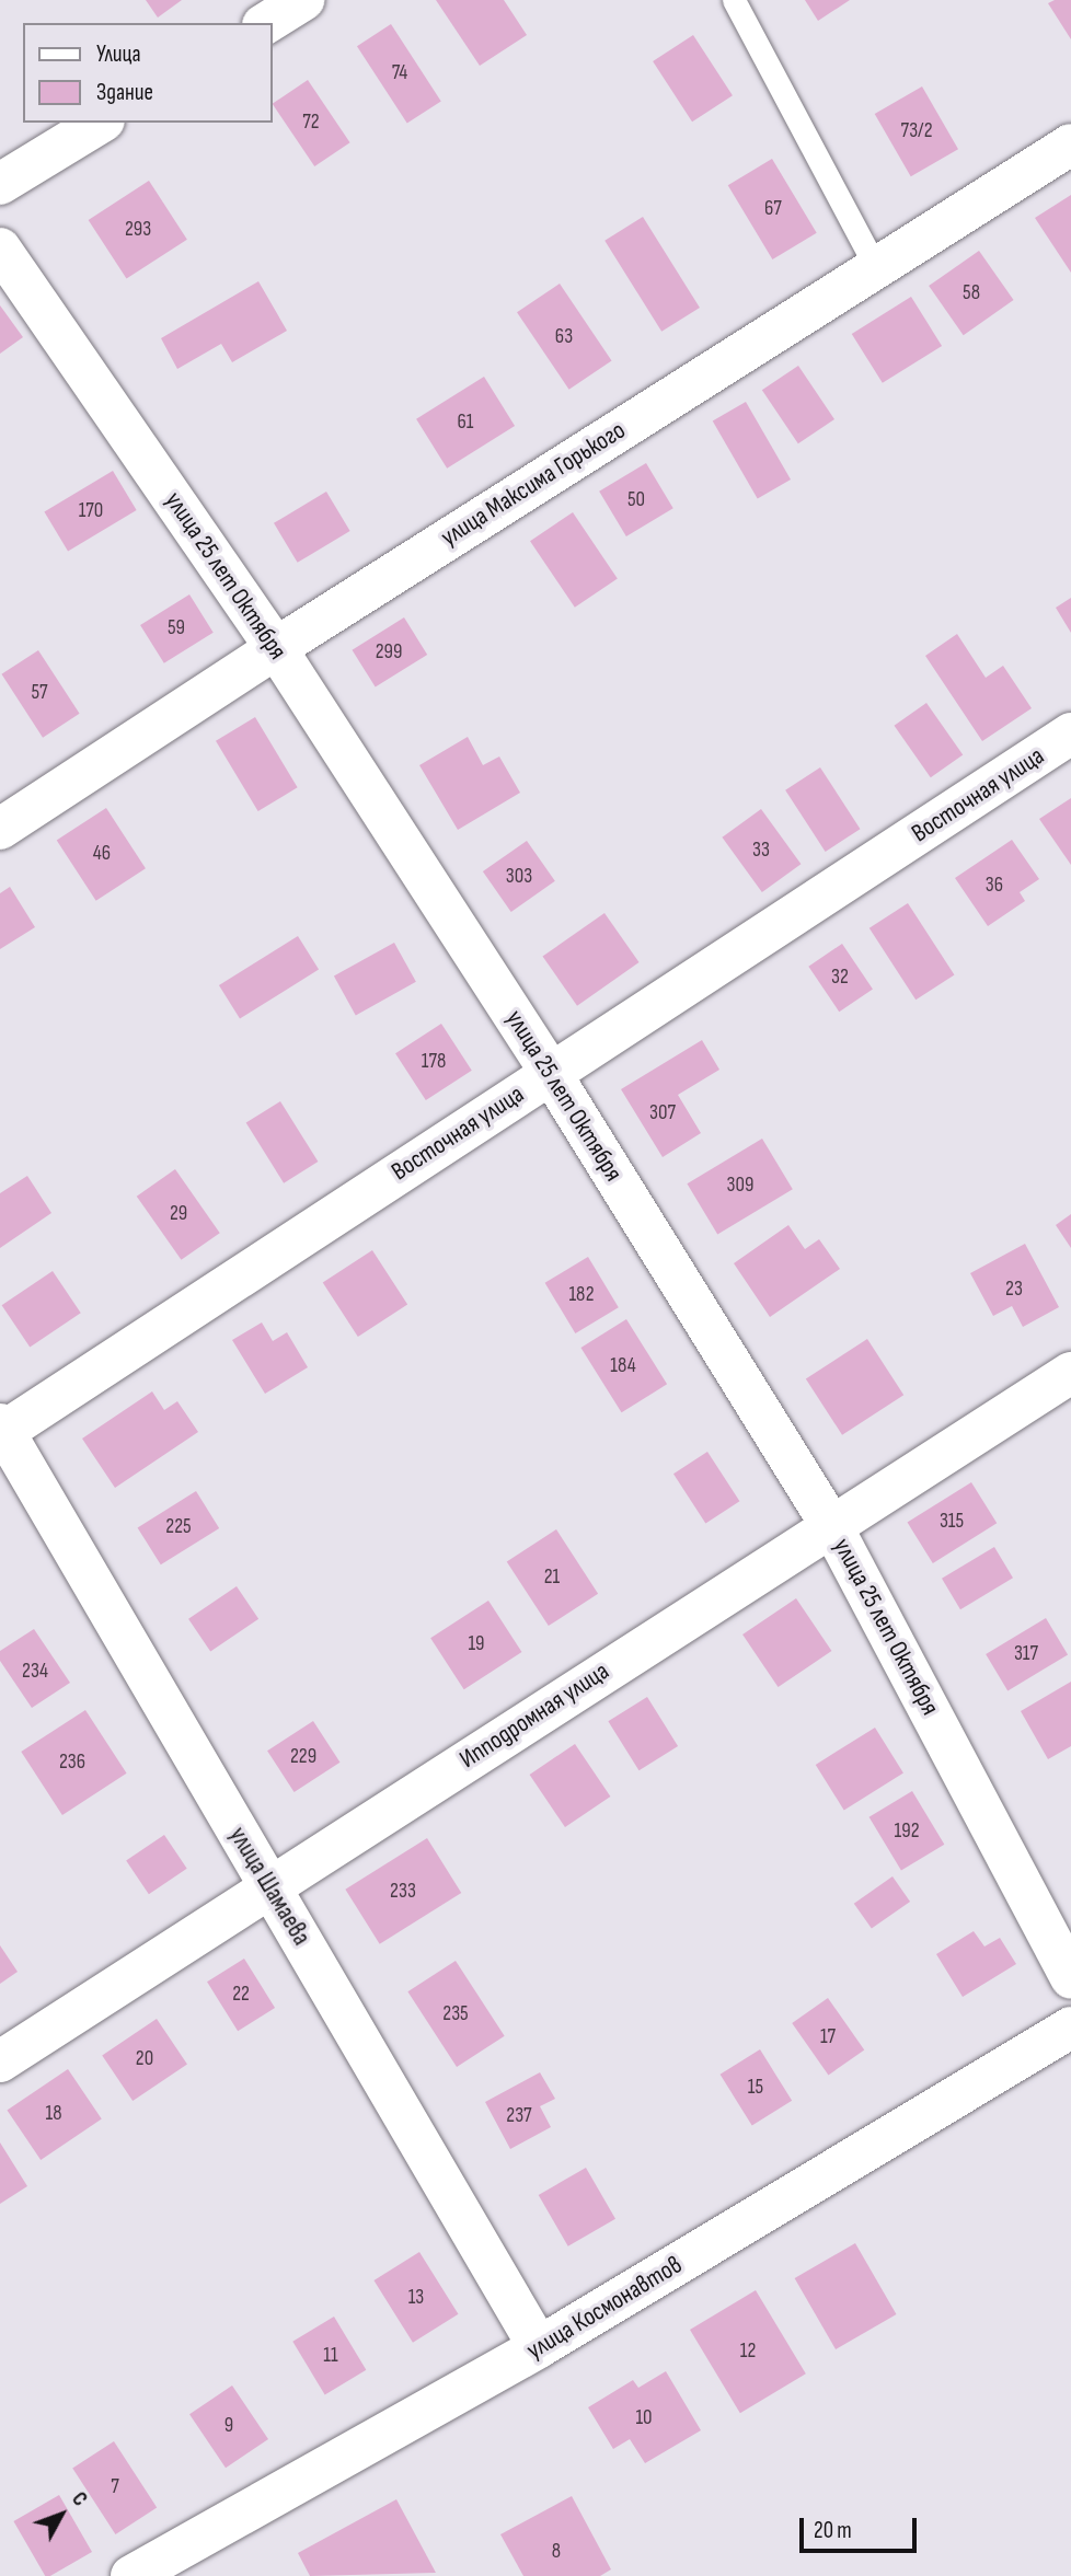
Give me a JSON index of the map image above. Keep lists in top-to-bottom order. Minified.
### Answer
{"streets":{"street":["улица Максима Горького","улица 25 лет Октября","Восточная улица","Ипподромная улица","улица Шамаева","улица Космонавтов"]},"crossings":[["улица Максима Горького","улица 25 лет Октября"],["улица 25 лет Октября","Восточная улица"],["улица 25 лет Октября","Ипподромная улица"],["Восточная улица","улица Шамаева"],["Ипподромная улица","улица Шамаева"],["улица Шамаева","улица Космонавтов"]],"house_numbers":["74","72","73/2","67","293","58","63","61","50","170","59","299","57","33","46","303","36","32","178","307","309","29","23","182","184","315","225","21","19","317","234","229","236","192","233","22","235","17","20","15","18","237","13","12","11","10","9","7","8"],"legend":["Улица","Здание"],"scale_bar":"20 m","north":"top right"}
